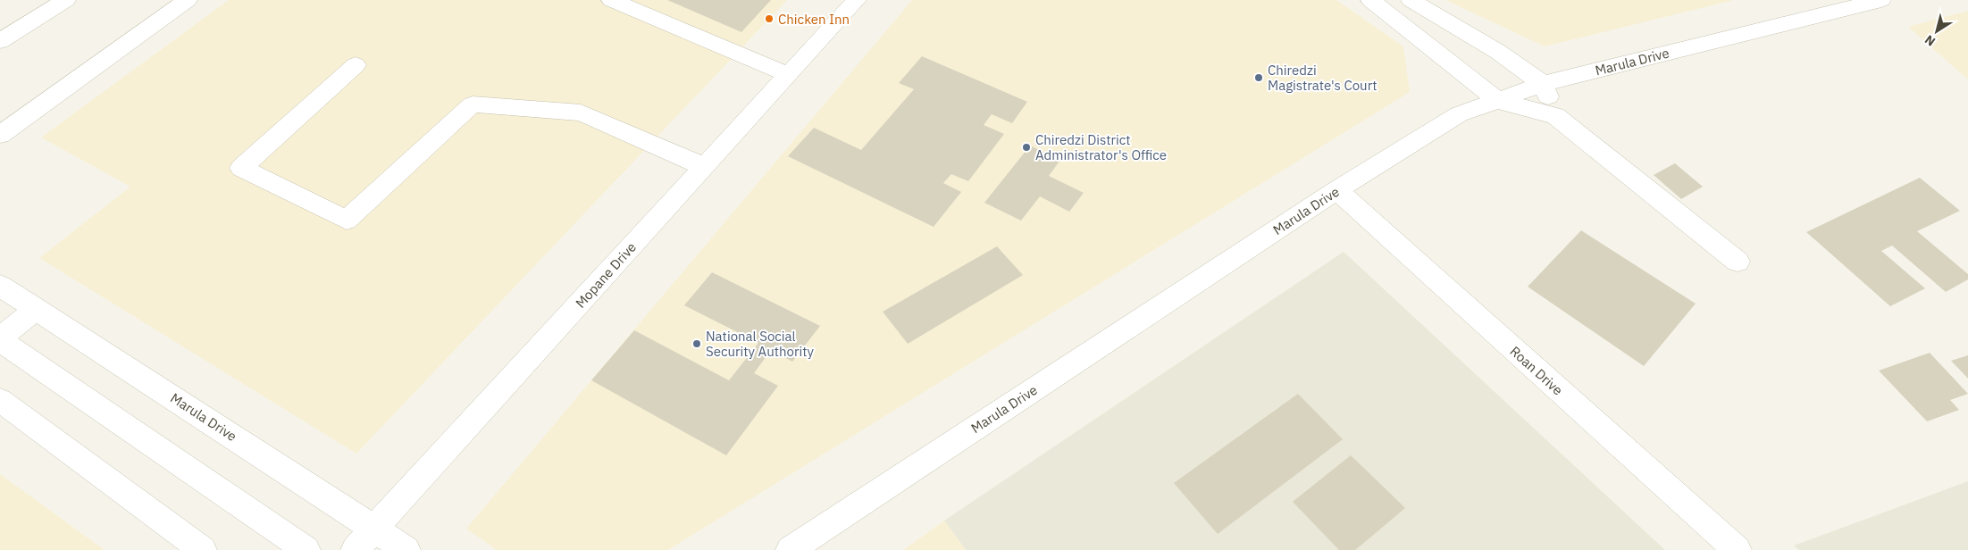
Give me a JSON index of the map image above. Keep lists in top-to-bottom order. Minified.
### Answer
{"streets":{"street":["Marula Drive","Mopane Drive","Roan Drive"]},"crossings":[["Marula Drive","Mopane Drive"],["Marula Drive","Roan Drive"]],"places":["Chicken Inn","Chiredzi Magistrate's Court","Chiredzi District Administrator's Office","National Social Security Authority"],"north":"bottom left"}
